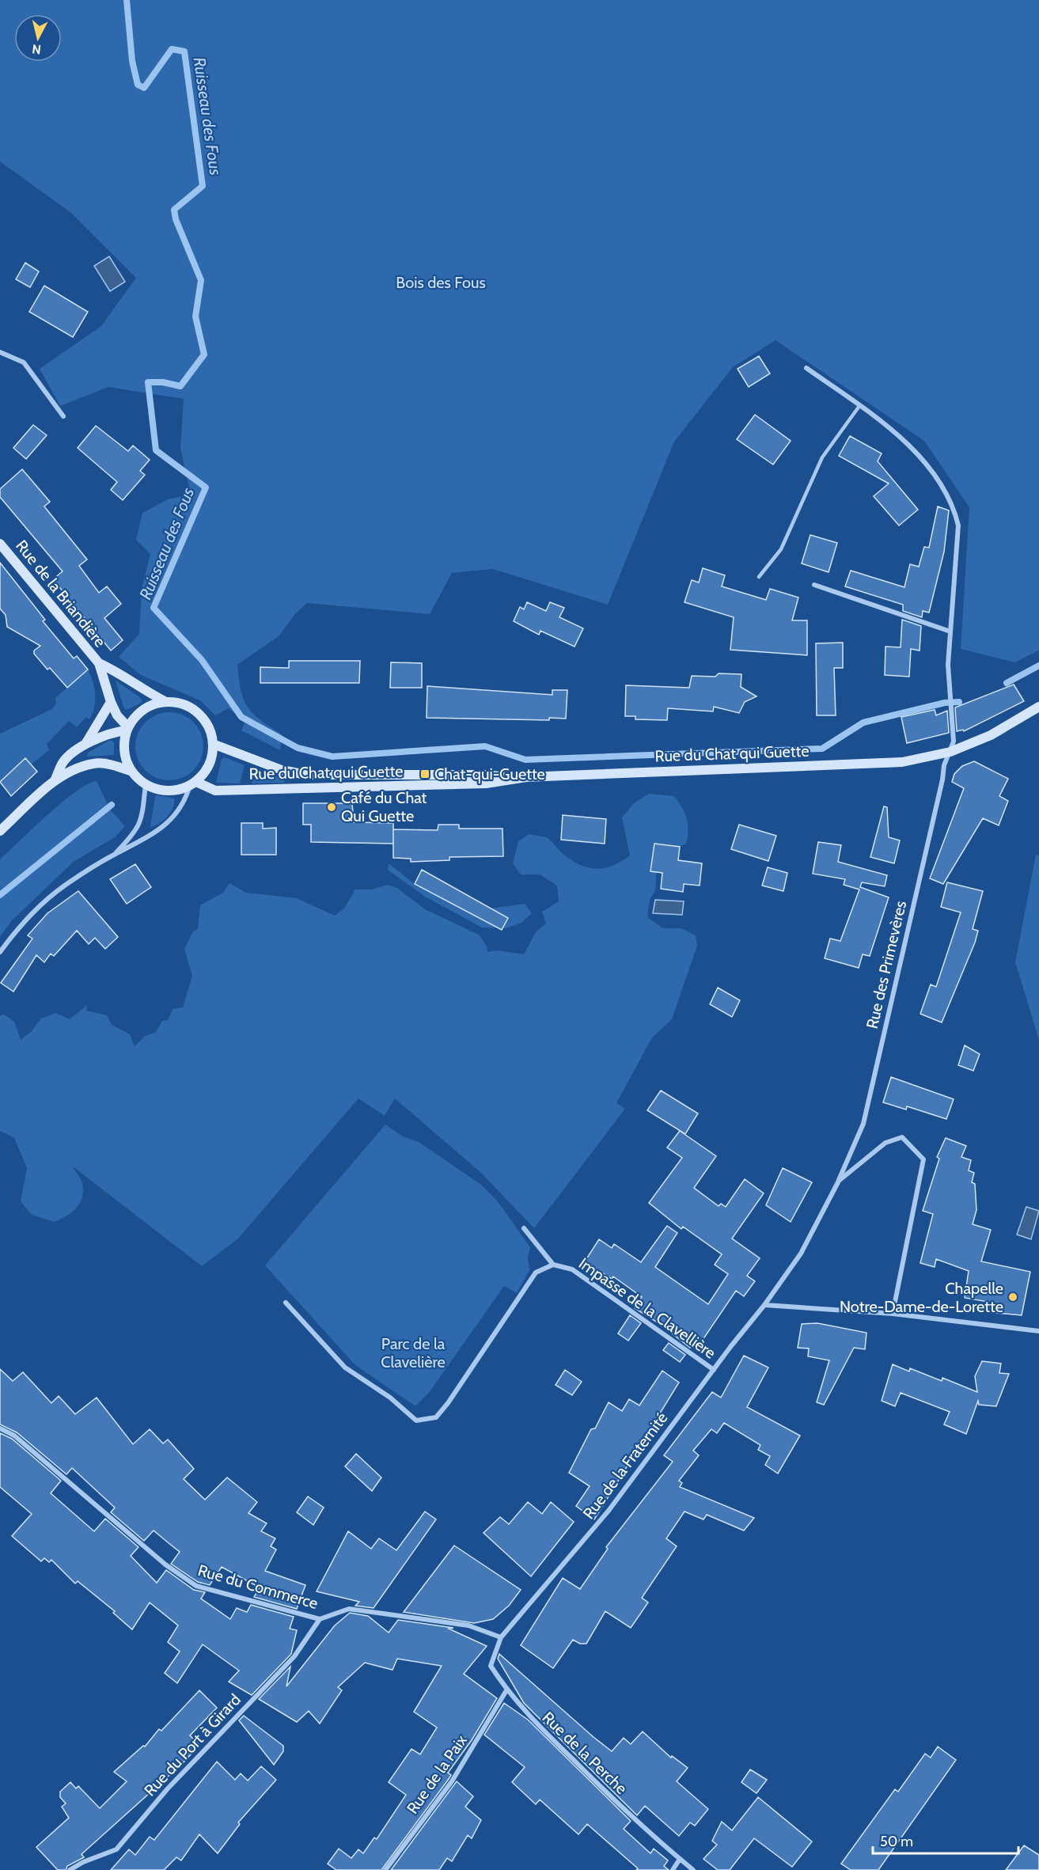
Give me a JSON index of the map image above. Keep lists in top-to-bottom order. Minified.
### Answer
{"streets":{"main road":["Rue de la Briandière","Rue du Chat qui Guette"],"street":["Rue des Primevères","Impasse de la Clavellière","Rue de la Fraternité","Rue du Commerce","Rue du Port à Girard","Rue de la Perche","Rue de la Paix"]},"crossings":[["Rue de la Briandière","Rue du Chat qui Guette"],["Rue du Chat qui Guette","Rue des Primevères"],["Rue des Primevères","Rue de la Fraternité"],["Impasse de la Clavellière","Rue de la Fraternité"],["Rue de la Fraternité","Rue du Commerce"],["Rue de la Fraternité","Rue de la Perche"],["Rue du Commerce","Rue du Port à Girard"],["Rue du Commerce","Rue de la Perche"],["Rue de la Perche","Rue de la Paix"]],"water":["Ruisseau des Fous"],"parks":["Bois des Fous","Parc de la Clavelière"],"places":{"transit":["Chat-qui-Guette"],"other":["Café du Chat Qui Guette","Chapelle Notre-Dame-de-Lorette"]},"scale_bar":"50 m","north":"bottom"}
